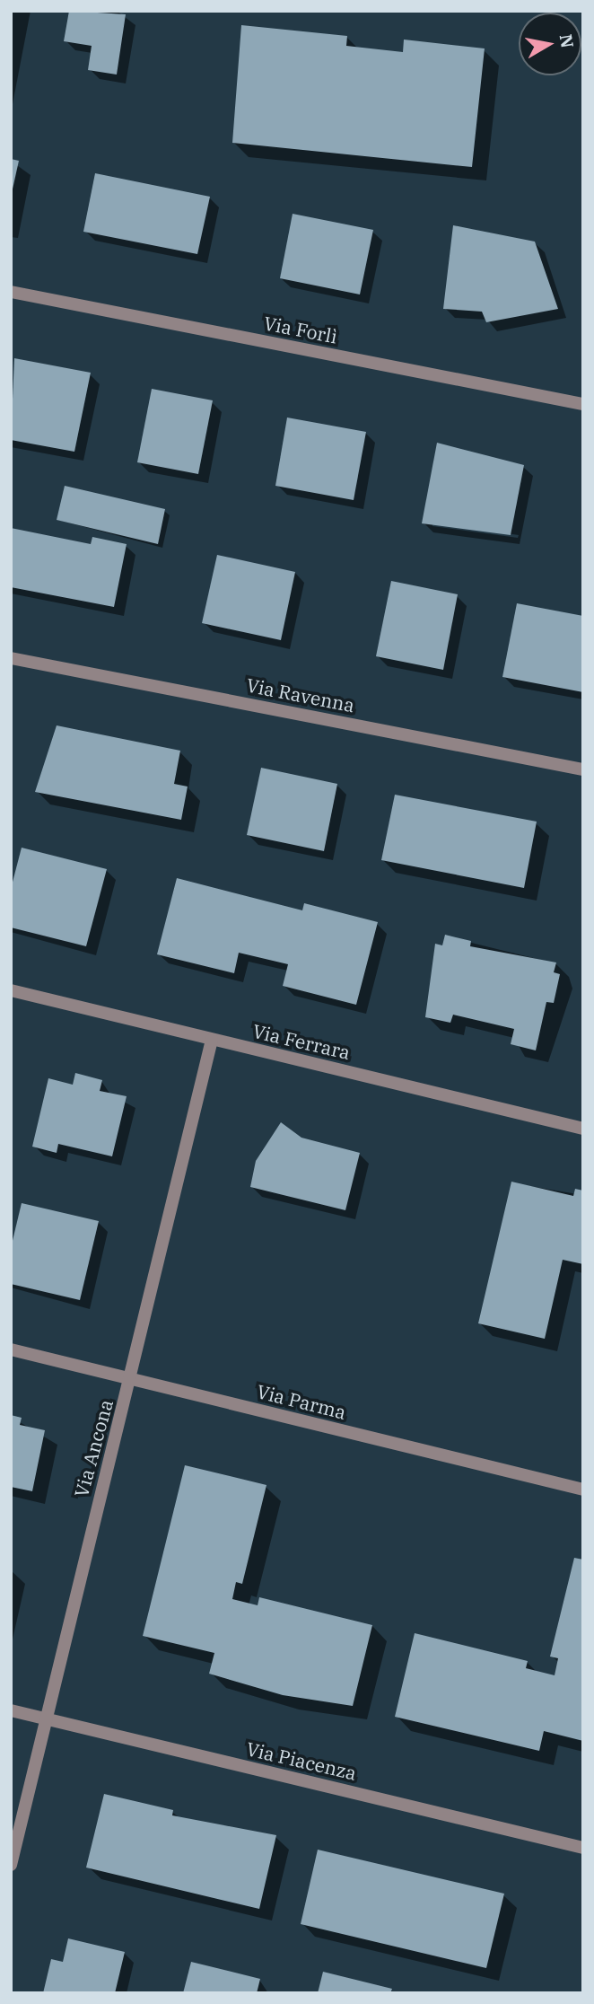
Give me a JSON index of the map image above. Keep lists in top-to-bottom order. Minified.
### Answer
{"streets":{"street":["Via Forlì","Via Ravenna","Via Ferrara","Via Parma","Via Ancona","Via Piacenza"]},"crossings":[["Via Ferrara","Via Ancona"],["Via Parma","Via Ancona"],["Via Ancona","Via Piacenza"]],"north":"right"}
